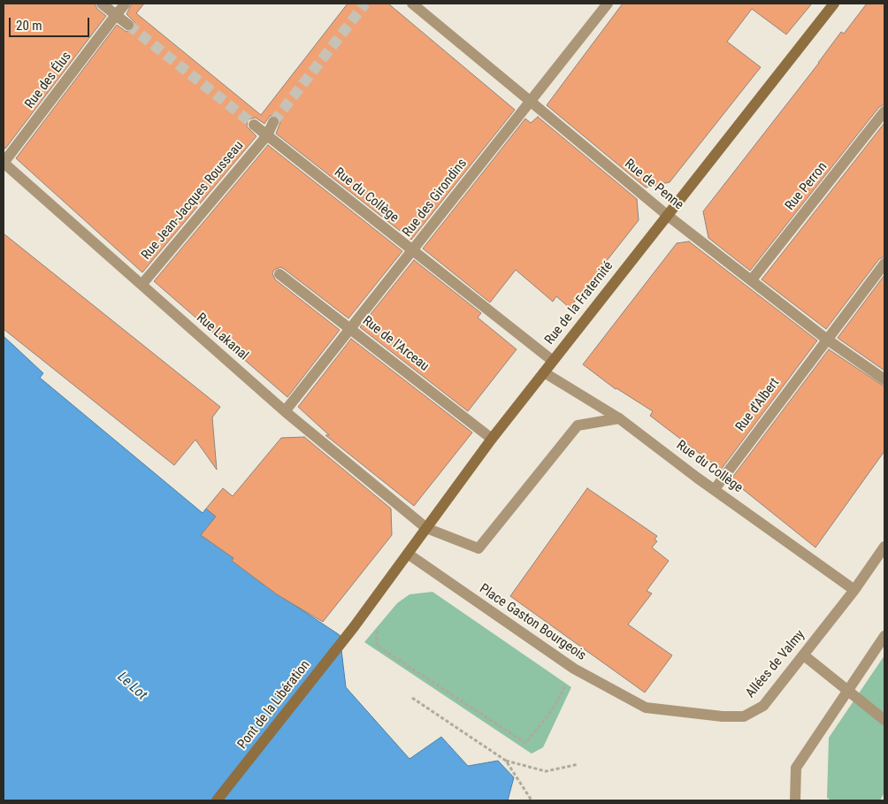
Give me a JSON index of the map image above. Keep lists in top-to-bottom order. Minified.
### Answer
{"streets":{"main road":["Rue de la Fraternité","Pont de la Libération"],"street":["Rue des Élus","Rue de Penne","Rue Perron","Rue du Collège","Rue des Girondins","Rue Jean-Jacques Rousseau","Rue Lakanal","Rue de l'Arceau","Rue d'Albert","Place Gaston Bourgeois","Allées de Valmy"]},"crossings":[["Rue des Élus","Rue Lakanal"],["Rue de Penne","Rue Perron"],["Rue de Penne","Rue des Girondins"],["Rue de Penne","Rue de la Fraternité"],["Rue de Penne","Rue d'Albert"],["Rue du Collège","Rue des Girondins"],["Rue du Collège","Rue Jean-Jacques Rousseau"],["Rue du Collège","Rue de la Fraternité"],["Rue du Collège","Rue d'Albert"],["Rue du Collège","Allées de Valmy"],["Rue des Girondins","Rue Lakanal"],["Rue des Girondins","Rue de l'Arceau"],["Rue Jean-Jacques Rousseau","Rue Lakanal"],["Rue de la Fraternité","Rue Lakanal"],["Rue de la Fraternité","Rue de l'Arceau"],["Rue de la Fraternité","Place Gaston Bourgeois"],["Rue de la Fraternité","Pont de la Libération"],["Place Gaston Bourgeois","Allées de Valmy"]],"water":["Le Lot"],"scale_bar":"20 m"}
